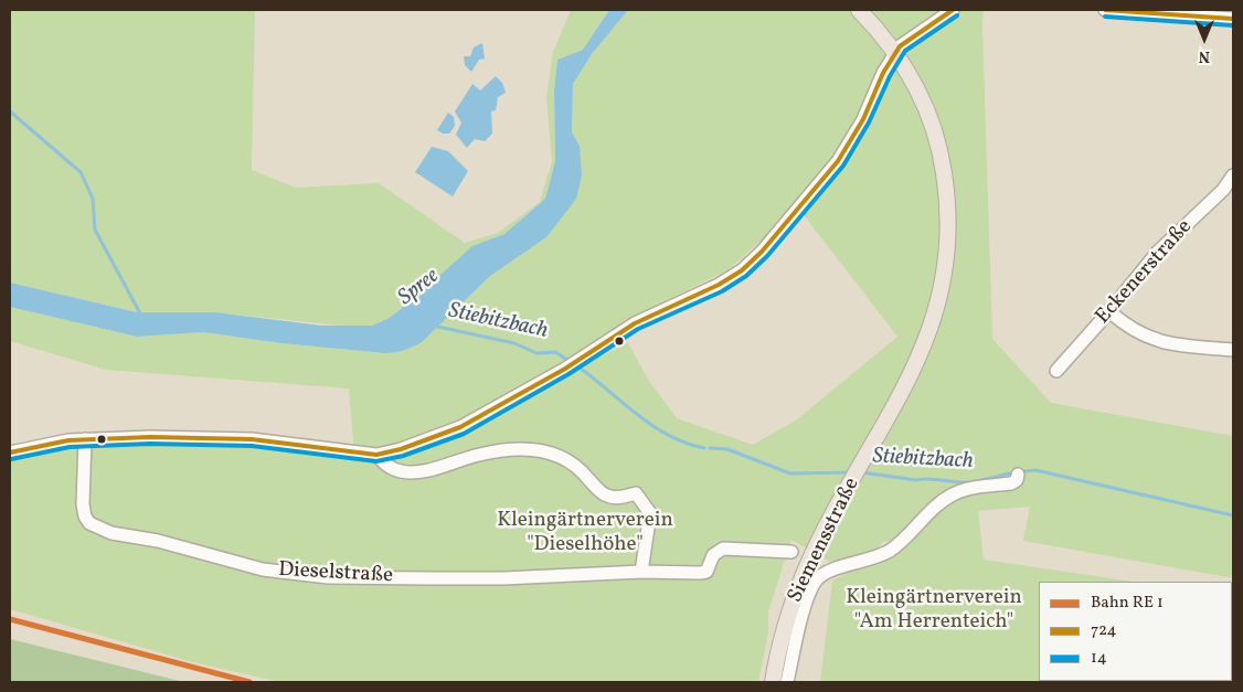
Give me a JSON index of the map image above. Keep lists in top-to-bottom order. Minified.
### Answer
{"streets":{"main road":["Siemensstraße"],"street":["Eckenerstraße","Dieselstraße"]},"water":["Spree","Stiebitzbach"],"parks":["Kleingärtnerverein \"Dieselhöhe\"","Kleingärtnerverein \"Am Herrenteich\""],"lines":["transit line 724","transit line 14"],"legend":["Bahn RE 1","724","14"],"north":"bottom"}
